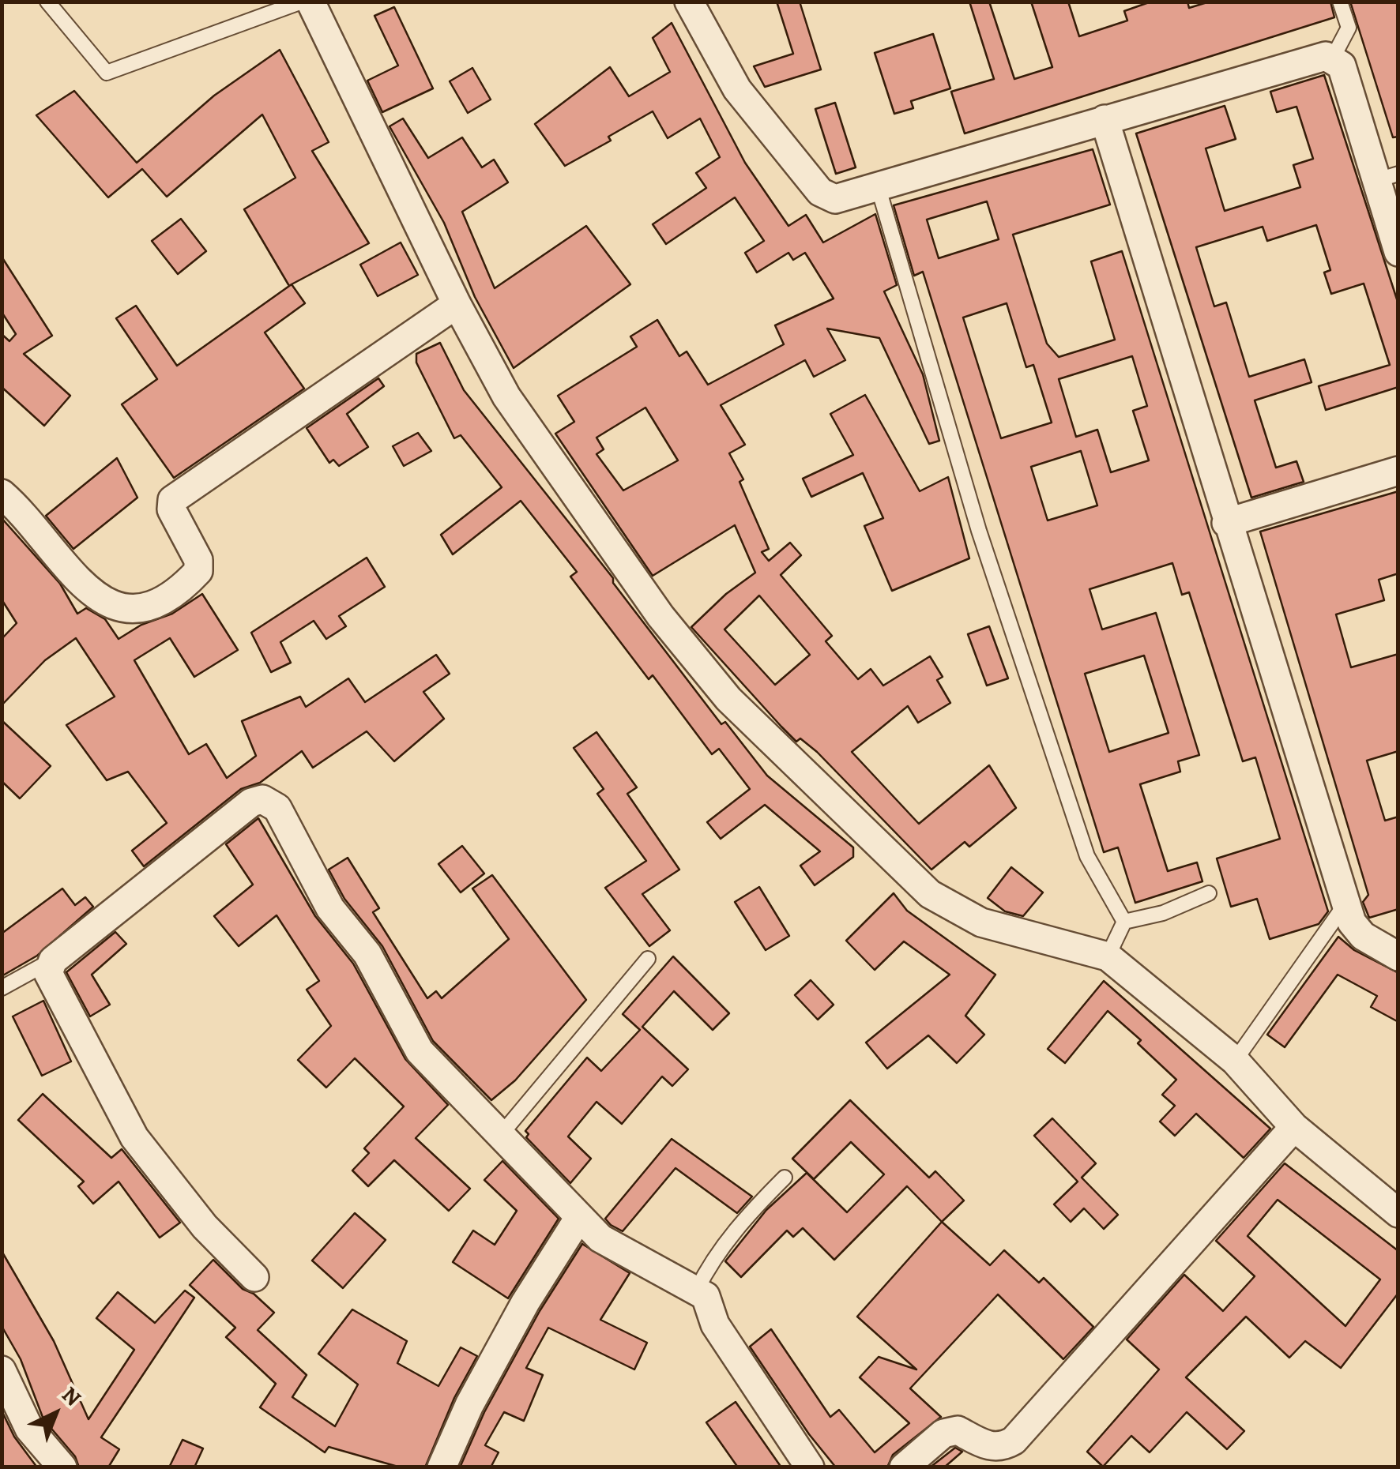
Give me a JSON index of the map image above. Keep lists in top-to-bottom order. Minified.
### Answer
{"north":"top right"}
